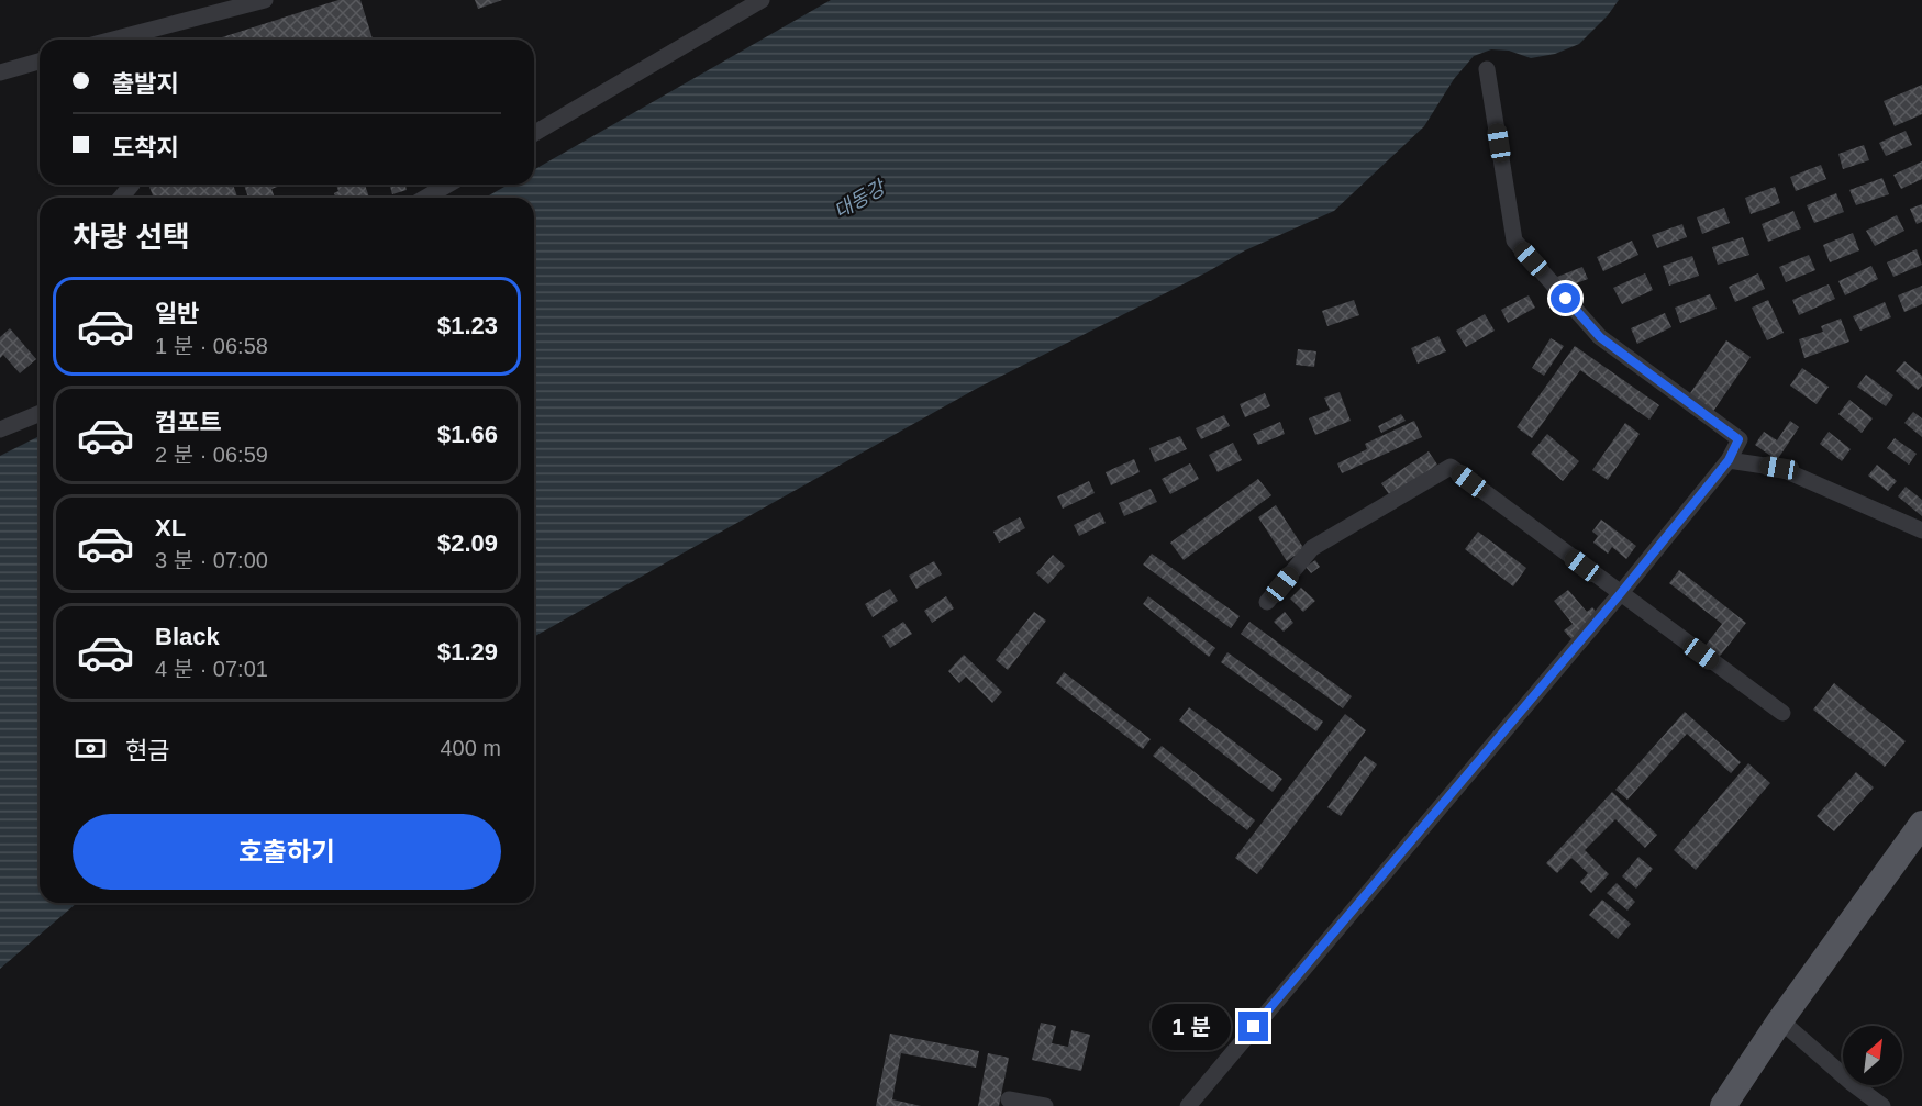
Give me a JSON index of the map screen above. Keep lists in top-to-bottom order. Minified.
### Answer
{"water":["대동강"],"north":"top right","page":{"banner":["출발지","도착지"],"heading":"차량 선택","list":[{"name":"일반","note":"1 분 · 06:58","value":"$1.23"},{"name":"컴포트","note":"2 분 · 06:59","value":"$1.66"},{"name":"XL","note":"3 분 · 07:00","value":"$2.09"},{"name":"Black","note":"4 분 · 07:01","value":"$1.29"}],"pay":["현금","400 m"],"buttons":"호출하기","bubble":"1 분"}}
